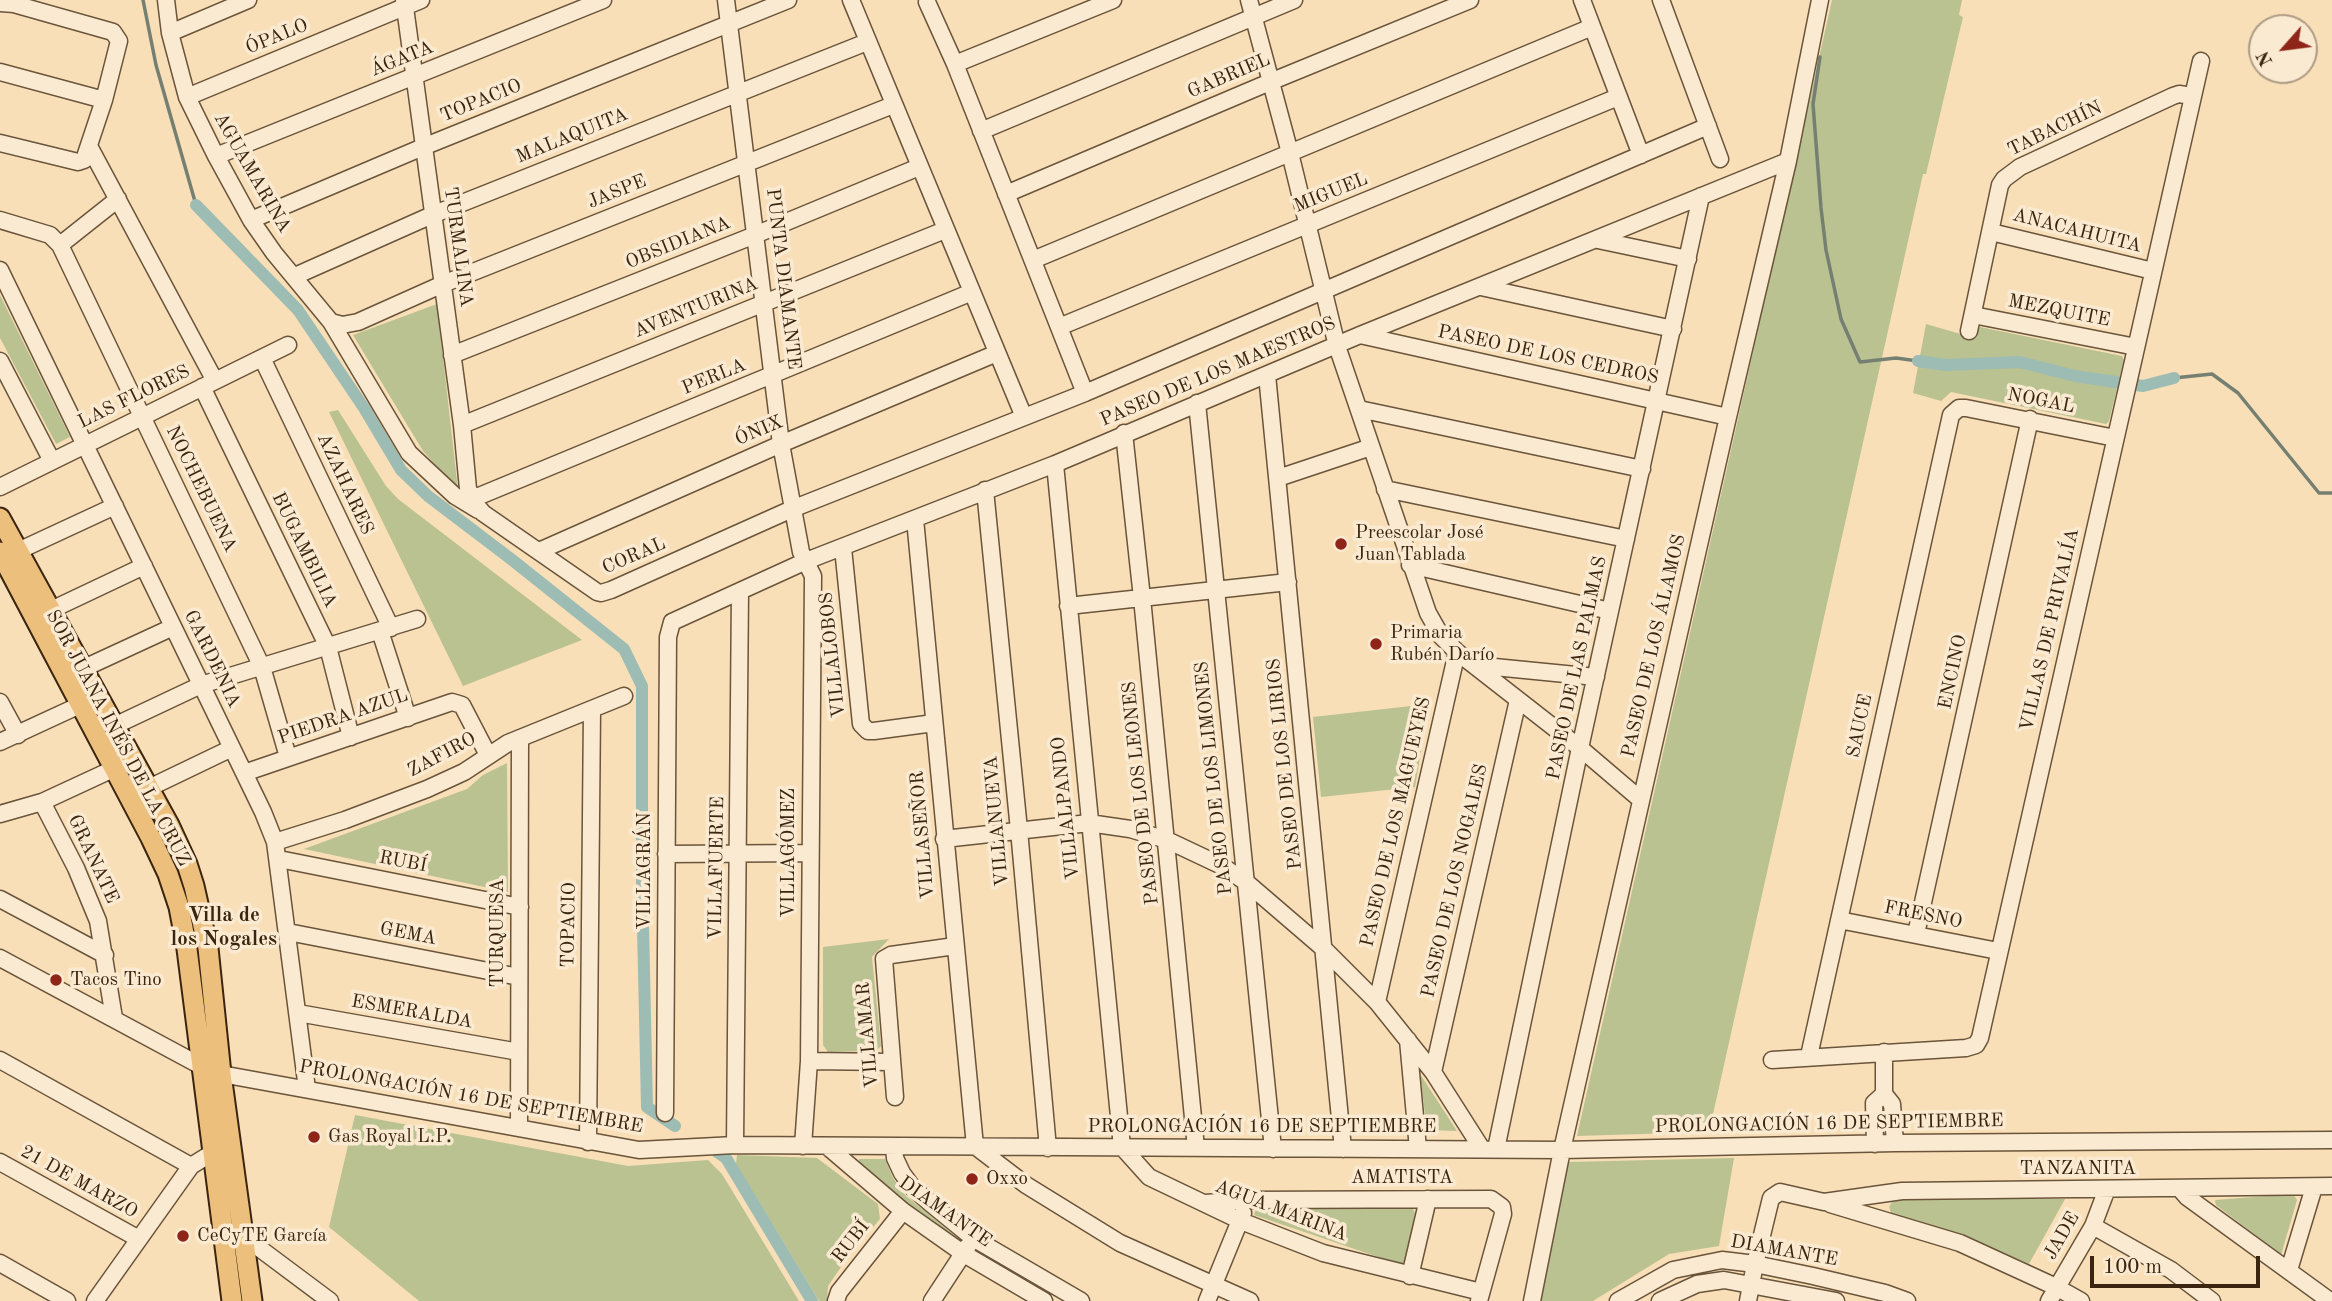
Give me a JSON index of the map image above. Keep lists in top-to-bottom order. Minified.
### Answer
{"streets":{"main road":["SOR JUANA INÉS DE LA CRUZ"],"street":["ÓPALO","ÁGATA","GABRIEL","TOPACIO","TABACHÍN","MALAQUITA","AGUAMARINA","JASPE","MIGUEL","ANACAHUITA","OBSIDIANA","TURMALINA","PUNTA DIAMANTE","AVENTURINA","MEZQUITE","PASEO DE LOS CEDROS","PASEO DE LOS MAESTROS","PERLA","LAS FLORES","NOGAL","ÓNIX","AZAHARES","NOCHEBUENA","BUGAMBILIA","CORAL","VILLAS DE PRIVALÍA","PASEO DE LOS ÁLAMOS","VILLALOBOS","GARDENIA","PASEO DE LAS PALMAS","ENCINO","PIEDRA AZUL","SAUCE","ZAFIRO","PASEO DE LOS LIRIOS","PASEO DE LOS LIMONES","PASEO DE LOS LEONES","VILLALPANDO","VILLANUEVA","PASEO DE LOS MAGUEYES","VILLASEÑOR","VILLAGÓMEZ","GRANATE","RUBÍ","VILLAFUERTE","VILLAGRÁN","PASEO DE LOS NOGALES","FRESNO","TURQUESA","GEMA","ESMERALDA","VILLAMAR","PROLONGACIÓN 16 DE SEPTIEMBRE","TANZANITA","AMATISTA","21 DE MARZO","AGUA MARINA","DIAMANTE","JADE"]},"crossings":[["ÓPALO","AGUAMARINA"],["ÓPALO","TURMALINA"],["ÁGATA","AGUAMARINA"],["ÁGATA","TURMALINA"],["TOPACIO","AGUAMARINA"],["TOPACIO","TURMALINA"],["TOPACIO","PUNTA DIAMANTE"],["TOPACIO","ZAFIRO"],["TOPACIO","PROLONGACIÓN 16 DE SEPTIEMBRE"],["TABACHÍN","ANACAHUITA"],["TABACHÍN","MEZQUITE"],["TABACHÍN","VILLAS DE PRIVALÍA"],["MALAQUITA","AGUAMARINA"],["MALAQUITA","TURMALINA"],["MALAQUITA","PUNTA DIAMANTE"],["AGUAMARINA","JASPE"],["AGUAMARINA","CORAL"],["JASPE","TURMALINA"],["JASPE","PUNTA DIAMANTE"],["ANACAHUITA","VILLAS DE PRIVALÍA"],["OBSIDIANA","TURMALINA"],["OBSIDIANA","PUNTA DIAMANTE"],["TURMALINA","AVENTURINA"],["TURMALINA","PERLA"],["TURMALINA","CORAL"],["PUNTA DIAMANTE","AVENTURINA"],["PUNTA DIAMANTE","PASEO DE LOS MAESTROS"],["PUNTA DIAMANTE","PERLA"],["PUNTA DIAMANTE","ÓNIX"],["PUNTA DIAMANTE","CORAL"],["PUNTA DIAMANTE","VILLAGÓMEZ"],["MEZQUITE","VILLAS DE PRIVALÍA"],["PASEO DE LOS CEDROS","PASEO DE LOS MAESTROS"],["PASEO DE LOS CEDROS","PASEO DE LOS ÁLAMOS"],["PASEO DE LOS CEDROS","PASEO DE LAS PALMAS"],["PASEO DE LOS MAESTROS","PASEO DE LOS ÁLAMOS"],["PASEO DE LOS MAESTROS","VILLALOBOS"],["PASEO DE LOS MAESTROS","PASEO DE LAS PALMAS"],["PASEO DE LOS MAESTROS","PASEO DE LOS LIRIOS"],["PASEO DE LOS MAESTROS","PASEO DE LOS LIMONES"],["PASEO DE LOS MAESTROS","PASEO DE LOS LEONES"],["PASEO DE LOS MAESTROS","VILLALPANDO"],["PASEO DE LOS MAESTROS","VILLANUEVA"],["PASEO DE LOS MAESTROS","VILLASEÑOR"],["PASEO DE LOS MAESTROS","VILLAGÓMEZ"],["PASEO DE LOS MAESTROS","VILLAFUERTE"],["PASEO DE LOS MAESTROS","VILLAGRÁN"],["PERLA","CORAL"],["LAS FLORES","AZAHARES"],["LAS FLORES","NOCHEBUENA"],["LAS FLORES","BUGAMBILIA"],["LAS FLORES","GARDENIA"],["NOGAL","VILLAS DE PRIVALÍA"],["NOGAL","ENCINO"],["NOGAL","SAUCE"],["ÓNIX","CORAL"],["AZAHARES","PIEDRA AZUL"],["NOCHEBUENA","PIEDRA AZUL"],["BUGAMBILIA","PIEDRA AZUL"],["VILLAS DE PRIVALÍA","SAUCE"],["VILLAS DE PRIVALÍA","FRESNO"],["PASEO DE LOS ÁLAMOS","PROLONGACIÓN 16 DE SEPTIEMBRE"],["VILLALOBOS","VILLASEÑOR"],["GARDENIA","PIEDRA AZUL"],["GARDENIA","ZAFIRO"],["GARDENIA","RUBÍ"],["GARDENIA","GEMA"],["GARDENIA","ESMERALDA"],["GARDENIA","PROLONGACIÓN 16 DE SEPTIEMBRE"],["PASEO DE LAS PALMAS","PROLONGACIÓN 16 DE SEPTIEMBRE"],["ENCINO","FRESNO"],["PIEDRA AZUL","ZAFIRO"],["SAUCE","FRESNO"],["SOR JUANA INÉS DE LA CRUZ","PROLONGACIÓN 16 DE SEPTIEMBRE"],["ZAFIRO","RUBÍ"],["ZAFIRO","TURQUESA"],["PASEO DE LOS LIRIOS","PROLONGACIÓN 16 DE SEPTIEMBRE"],["PASEO DE LOS LIMONES","PROLONGACIÓN 16 DE SEPTIEMBRE"],["PASEO DE LOS LEONES","PROLONGACIÓN 16 DE SEPTIEMBRE"],["VILLALPANDO","PROLONGACIÓN 16 DE SEPTIEMBRE"],["VILLALPANDO","AGUA MARINA"],["VILLANUEVA","PROLONGACIÓN 16 DE SEPTIEMBRE"],["VILLASEÑOR","VILLAMAR"],["VILLASEÑOR","PROLONGACIÓN 16 DE SEPTIEMBRE"],["VILLAGÓMEZ","PROLONGACIÓN 16 DE SEPTIEMBRE"],["GRANATE","PROLONGACIÓN 16 DE SEPTIEMBRE"],["RUBÍ","TURQUESA"],["RUBÍ","DIAMANTE"],["VILLAFUERTE","PROLONGACIÓN 16 DE SEPTIEMBRE"],["TURQUESA","GEMA"],["TURQUESA","ESMERALDA"],["TURQUESA","PROLONGACIÓN 16 DE SEPTIEMBRE"],["PROLONGACIÓN 16 DE SEPTIEMBRE","AGUA MARINA"],["PROLONGACIÓN 16 DE SEPTIEMBRE","DIAMANTE"],["TANZANITA","DIAMANTE"],["TANZANITA","JADE"],["AMATISTA","AGUA MARINA"]],"districts":["Villa de los Nogales"],"places":["Preescolar José Juan Tablada","Primaria Rubén Darío","Tacos Tino","Gas Royal L.P.","Oxxo","CeCyTE García"],"scale_bar":"100 m","north":"bottom left"}
